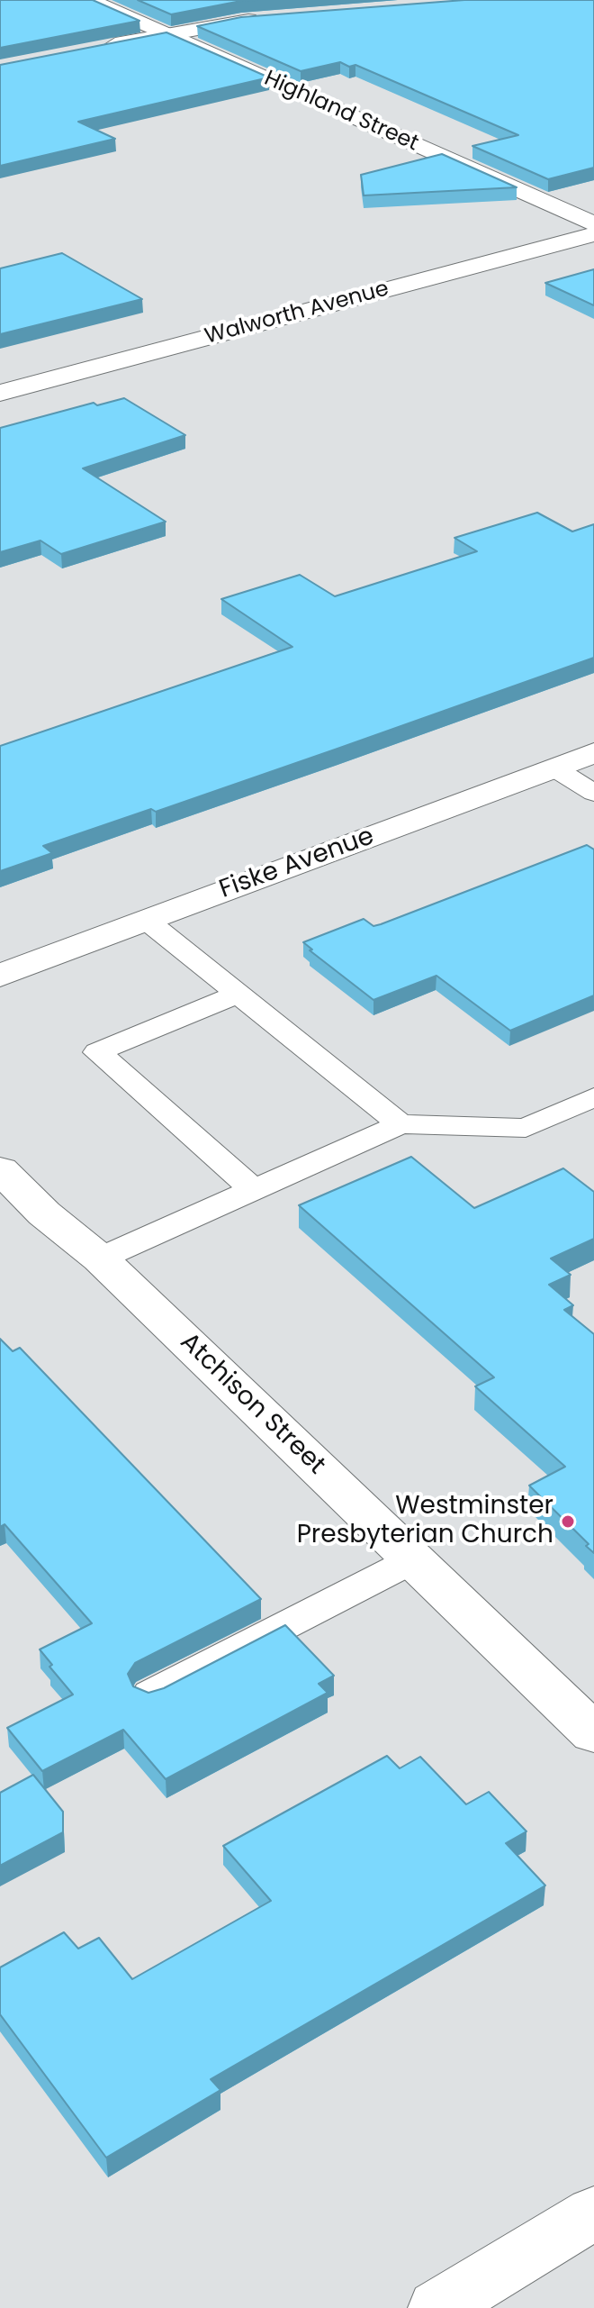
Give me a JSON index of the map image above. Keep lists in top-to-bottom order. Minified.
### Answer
{"streets":{"street":["Highland Street","Walworth Avenue","Fiske Avenue","Atchison Street"]},"places":["Westminster Presbyterian Church"]}
